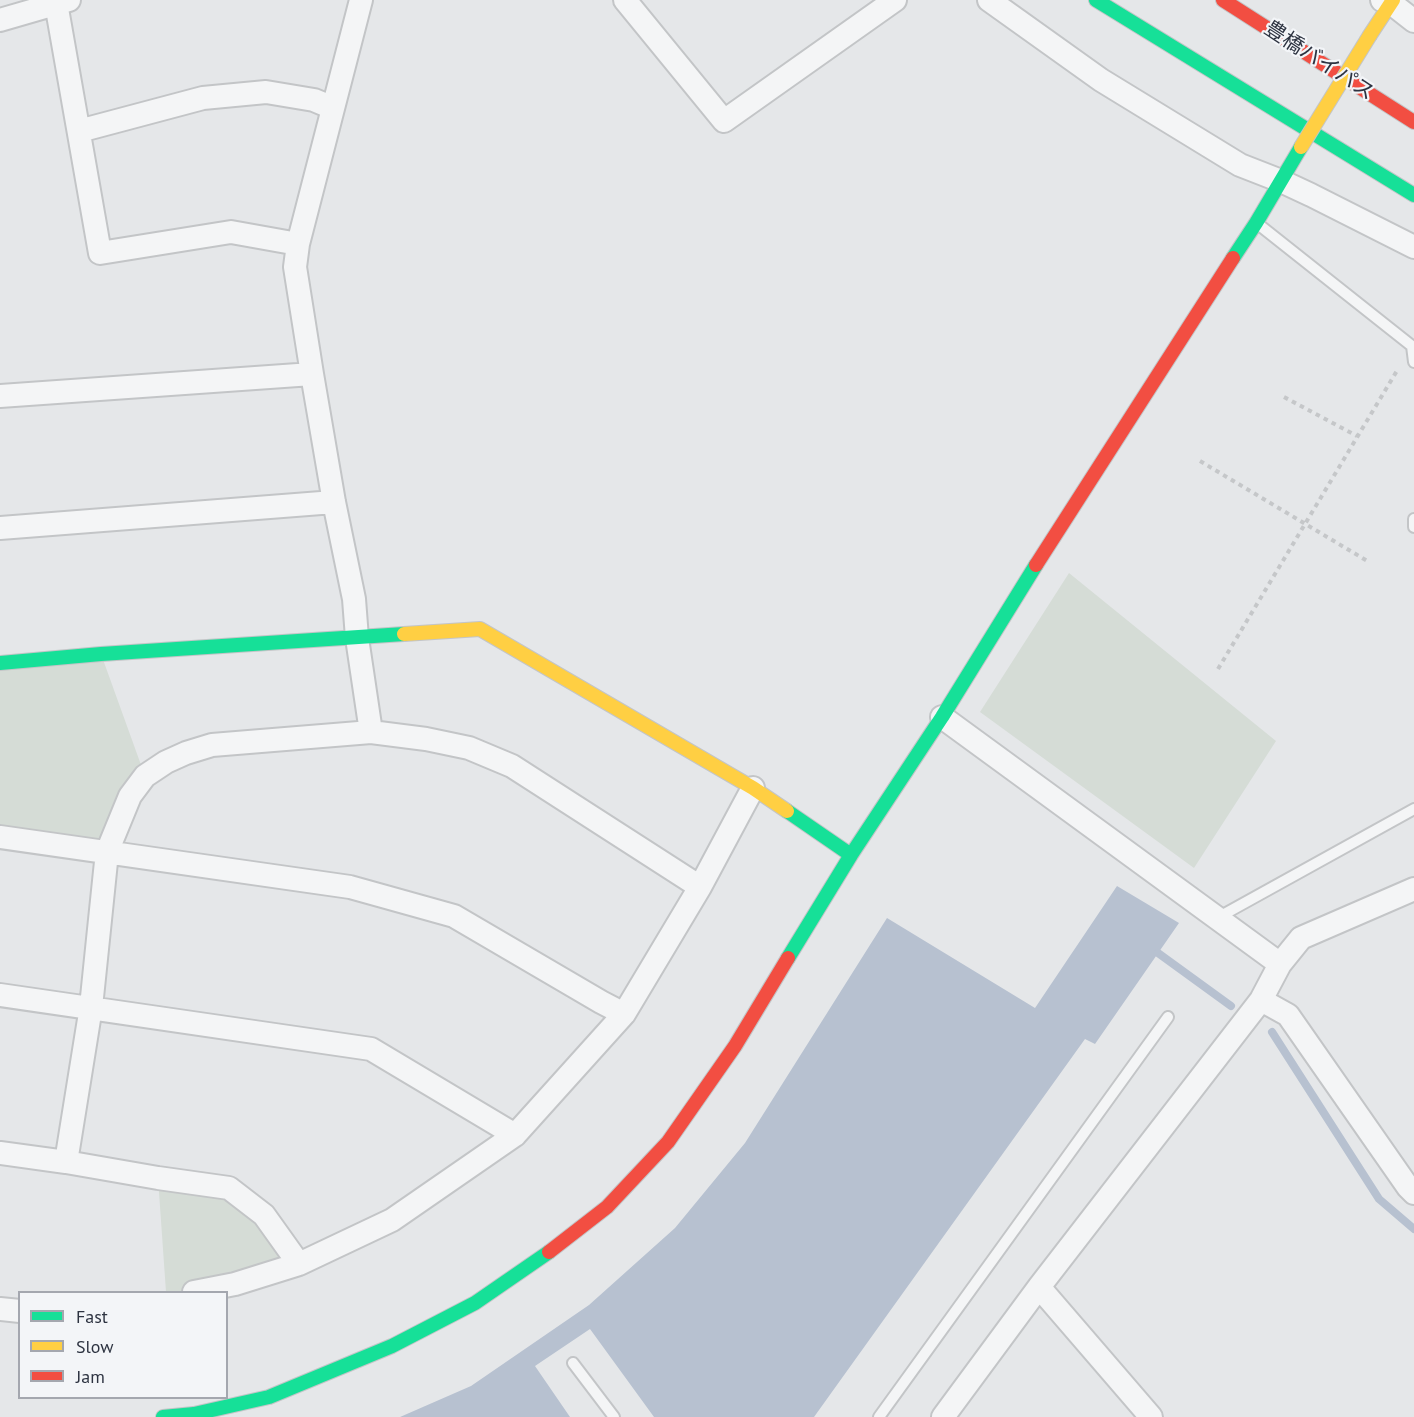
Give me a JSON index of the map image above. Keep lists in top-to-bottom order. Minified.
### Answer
{"streets":{"main road":["豊橋バイパス"]},"legend":["Fast","Slow","Jam"]}
